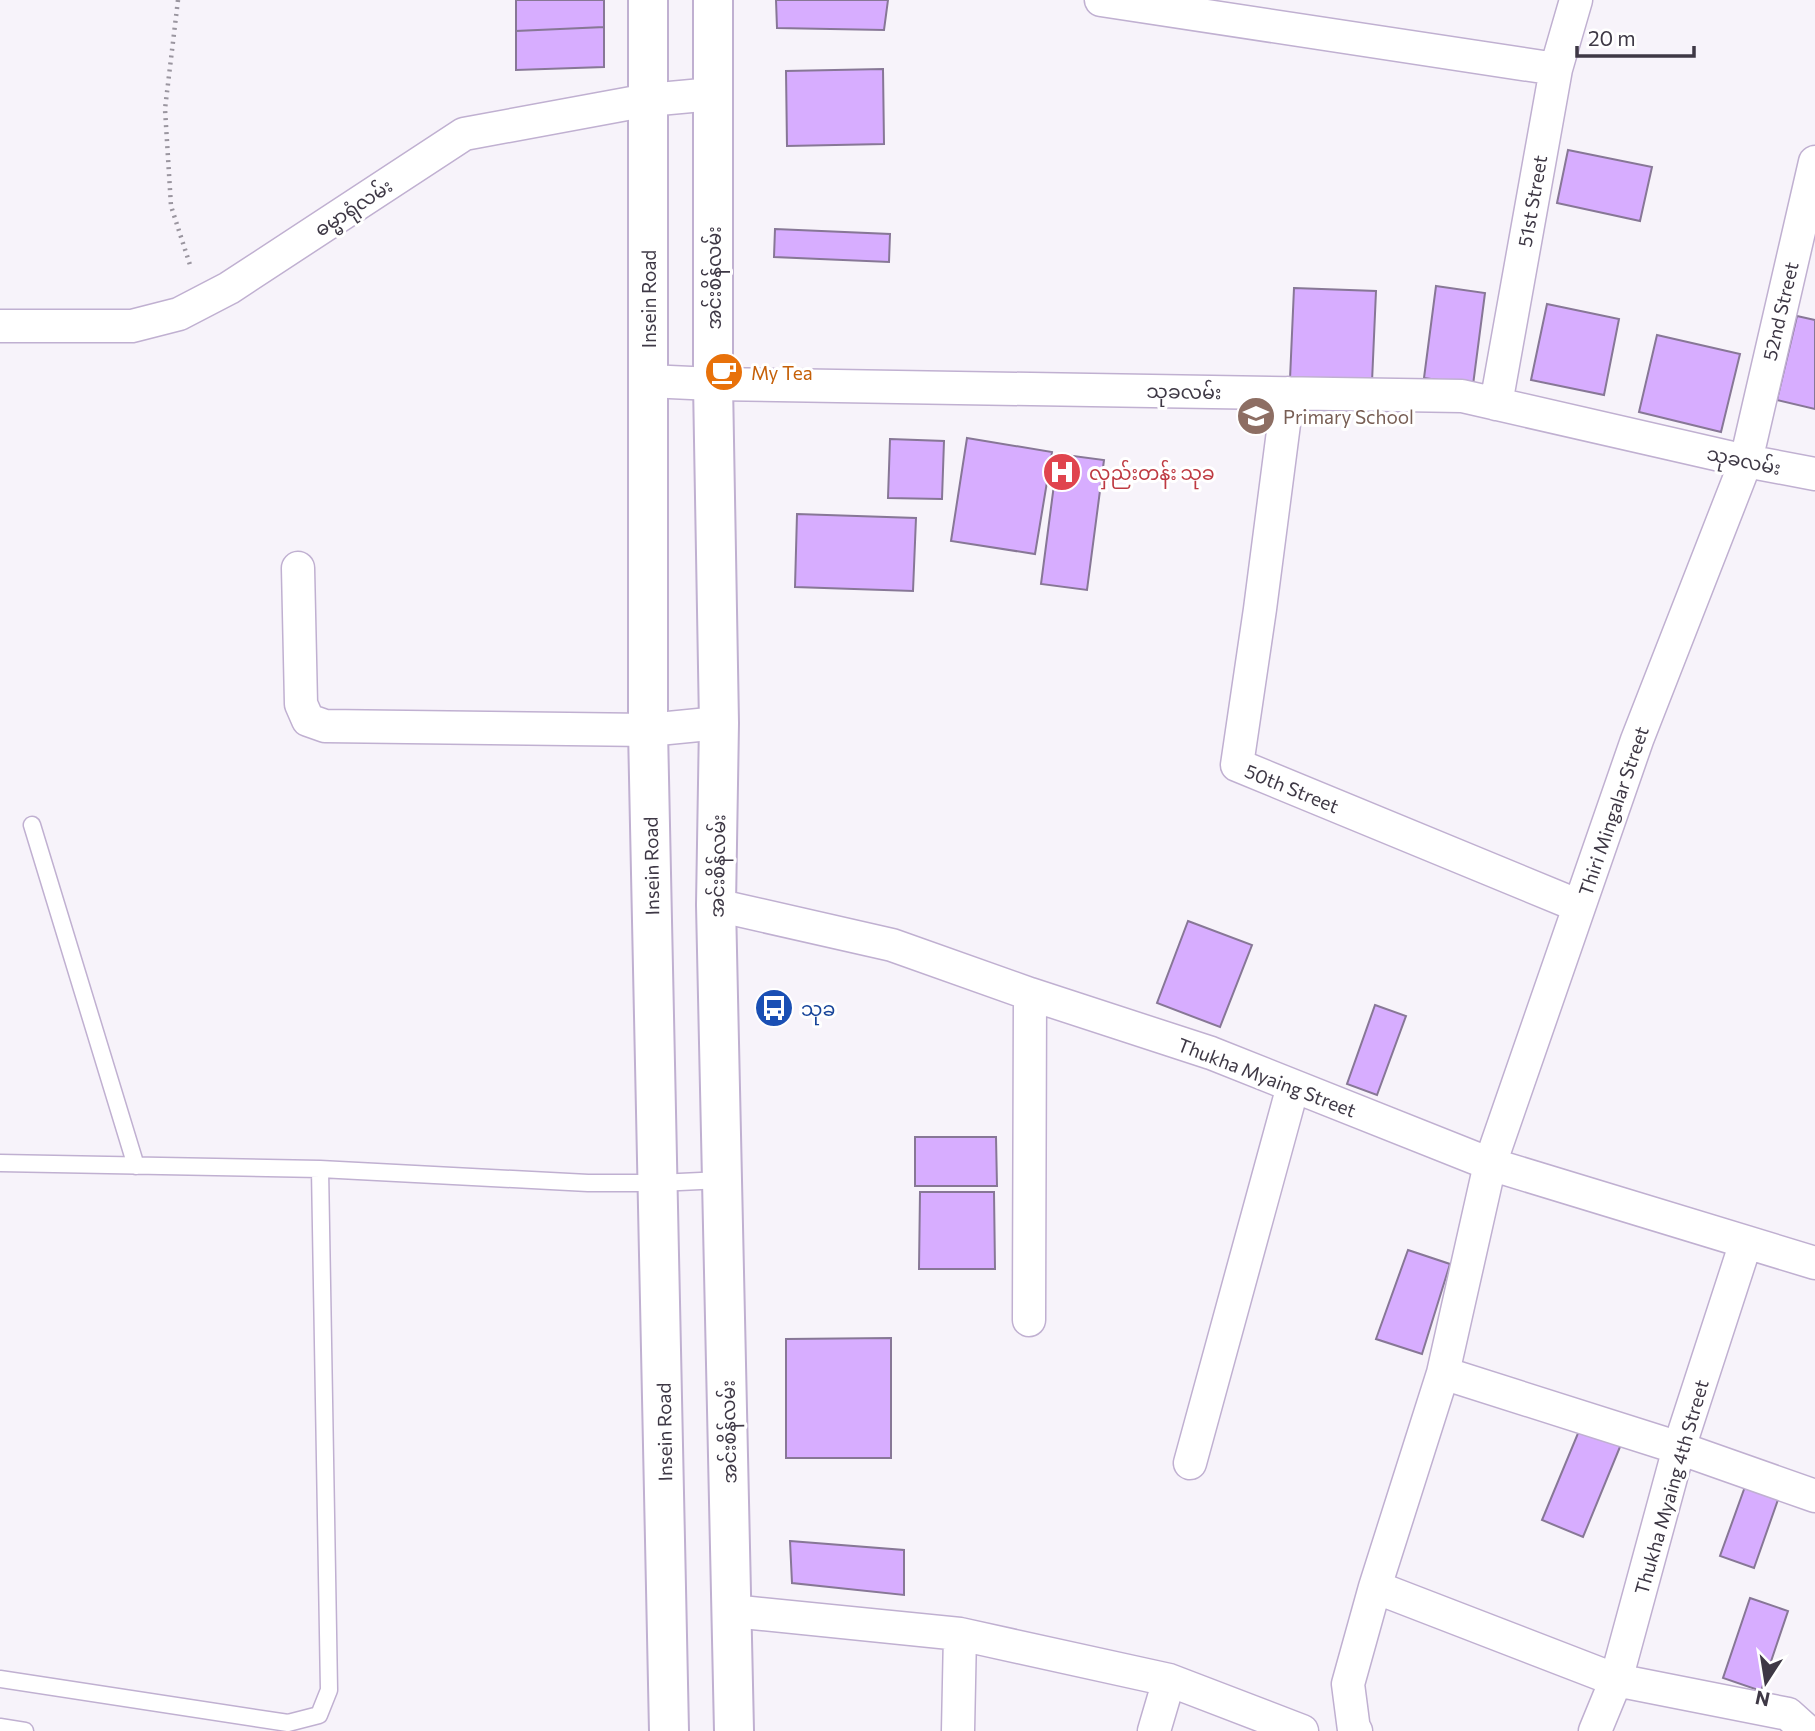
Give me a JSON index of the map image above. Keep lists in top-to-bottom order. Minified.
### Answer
{"streets":{"main road":["အင်းစိန်လမ်း","Insein Road"],"street":["51st Street","ဓမ္မာရုံလမ်း","52nd Street","သုခလမ်း","50th Street","Thiri Mingalar Street","Thukha Myaing Street","Thukha Myaing 4th Street"]},"crossings":[["51st Street","သုခလမ်း"],["ဓမ္မာရုံလမ်း","အင်းစိန်လမ်း"],["ဓမ္မာရုံလမ်း","Insein Road"],["အင်းစိန်လမ်း","သုခလမ်း"],["အင်းစိန်လမ်း","Thukha Myaing Street"],["Insein Road","သုခလမ်း"],["52nd Street","သုခလမ်း"],["52nd Street","Thiri Mingalar Street"],["သုခလမ်း","50th Street"],["သုခလမ်း","Thiri Mingalar Street"],["50th Street","Thiri Mingalar Street"],["Thiri Mingalar Street","Thukha Myaing Street"],["Thukha Myaing Street","Thukha Myaing 4th Street"]],"places":{"cafe":["My Tea"],"school or university":["Primary School"],"hospital":["လှည်းတန်း သုခ"],"bus stop":["သုခ"]},"scale_bar":"20 m","north":"bottom"}
